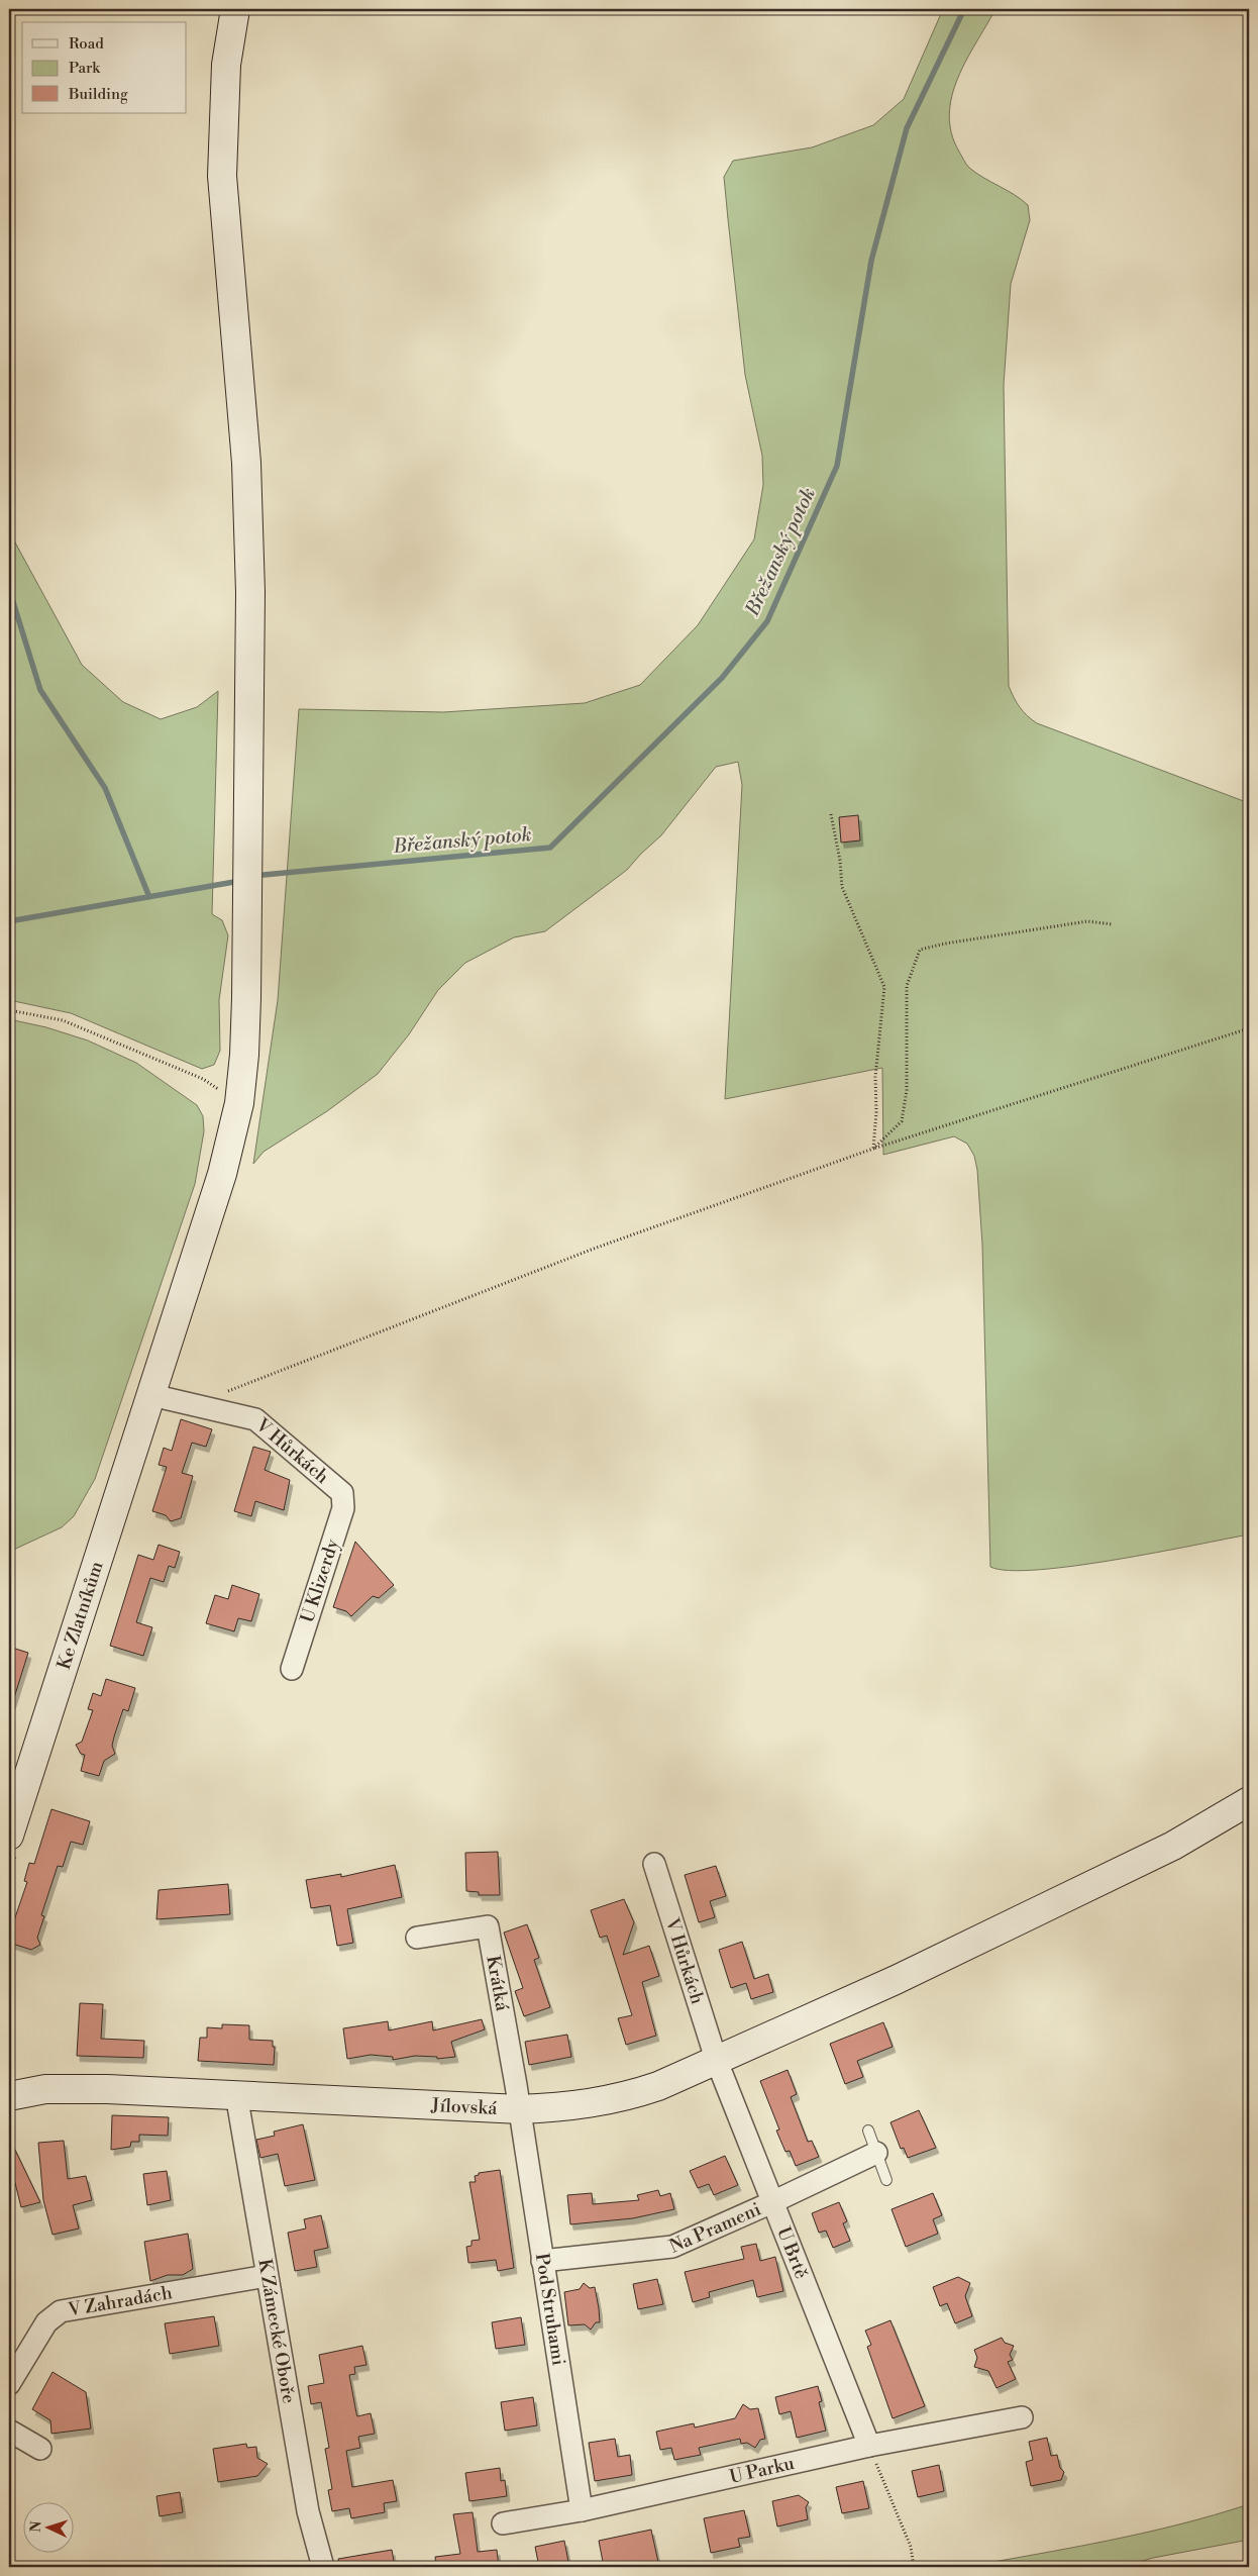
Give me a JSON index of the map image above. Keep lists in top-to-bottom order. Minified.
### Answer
{"streets":{"main road":["Ke Zlatníkům","Jílovská"],"street":["V Hůrkách","U Klizerdy","Krátká","Na Prameni","U Brtě","V Zahradách","Pod Struhami","K Zámecké Oboře","U Parku"]},"crossings":[["V Hůrkách","U Klizerdy"],["V Hůrkách","Ke Zlatníkům"],["V Hůrkách","Jílovská"],["V Hůrkách","U Brtě"],["Krátká","Jílovská"],["Krátká","Pod Struhami"],["Jílovská","U Brtě"],["Jílovská","Pod Struhami"],["Jílovská","K Zámecké Oboře"],["Na Prameni","U Brtě"],["Na Prameni","Pod Struhami"],["U Brtě","U Parku"],["V Zahradách","K Zámecké Oboře"],["Pod Struhami","U Parku"]],"water":["Břežanský potok"],"legend":["Road","Park","Building"],"north":"left"}
